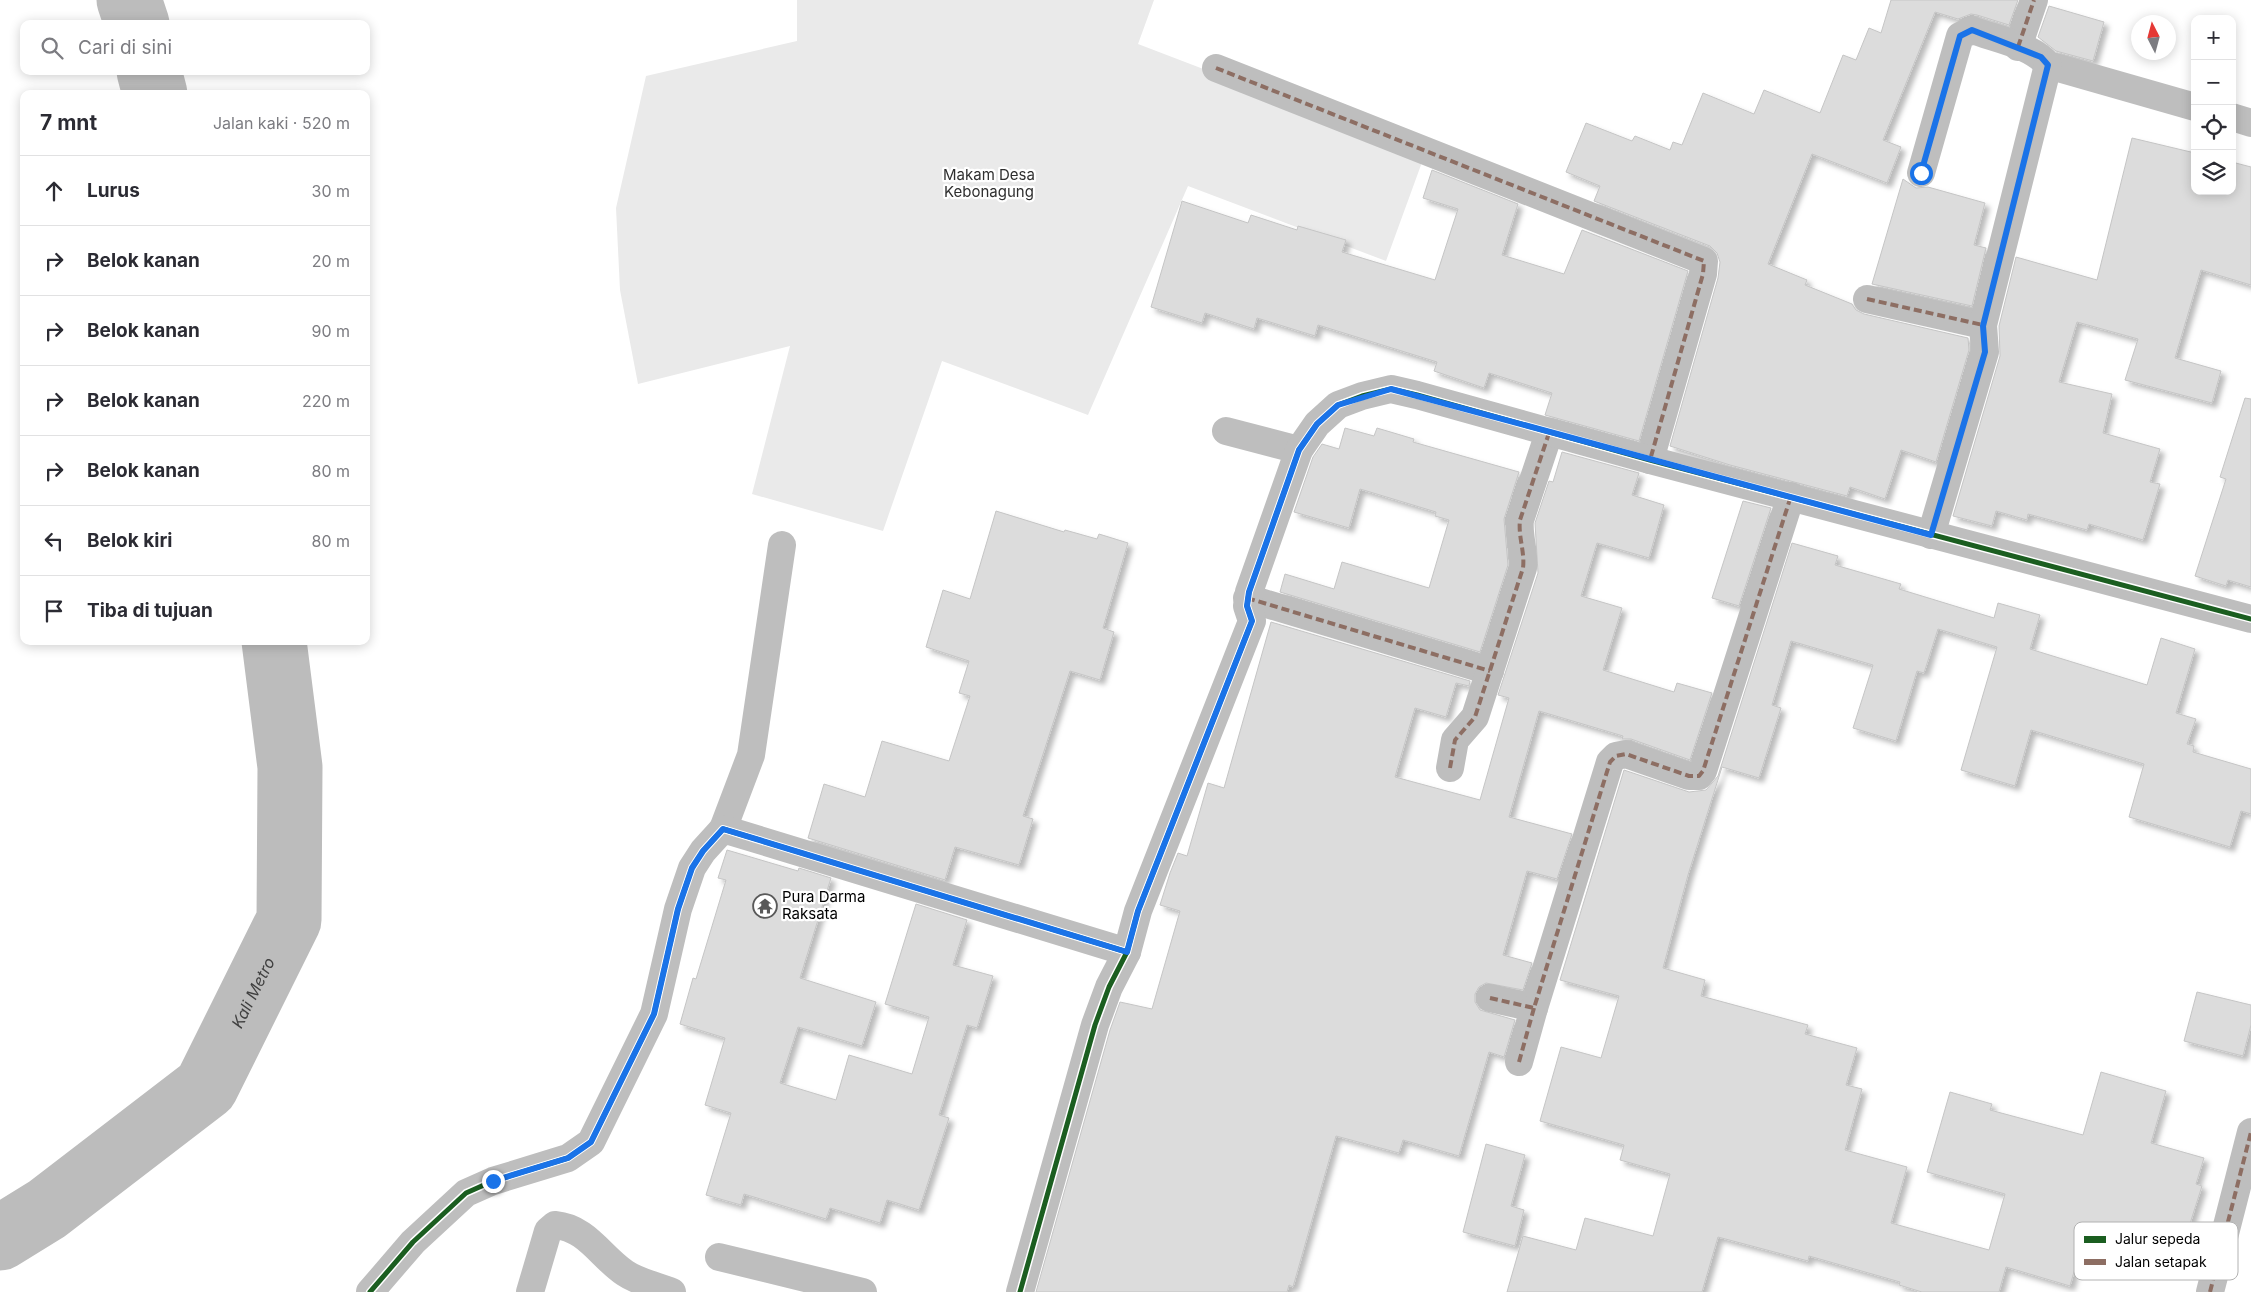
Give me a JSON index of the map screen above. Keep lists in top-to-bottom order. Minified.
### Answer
{"water":["Kali Metro"],"parks":["Makam Desa Kebonagung"],"places":{"temple":["Pura Darma Raksata"]},"legend":["Jalur sepeda","Jalan setapak"],"north":"top","page":{"map_buttons":["+","−"],"search":"Cari di sini","heading":["7 mnt","Jalan kaki · 520 m"],"list":[["Lurus","30 m"],["Belok kanan","20 m"],["Belok kanan","90 m"],["Belok kanan","220 m"],["Belok kanan","80 m"],["Belok kiri","80 m"],"Tiba di tujuan"]}}
